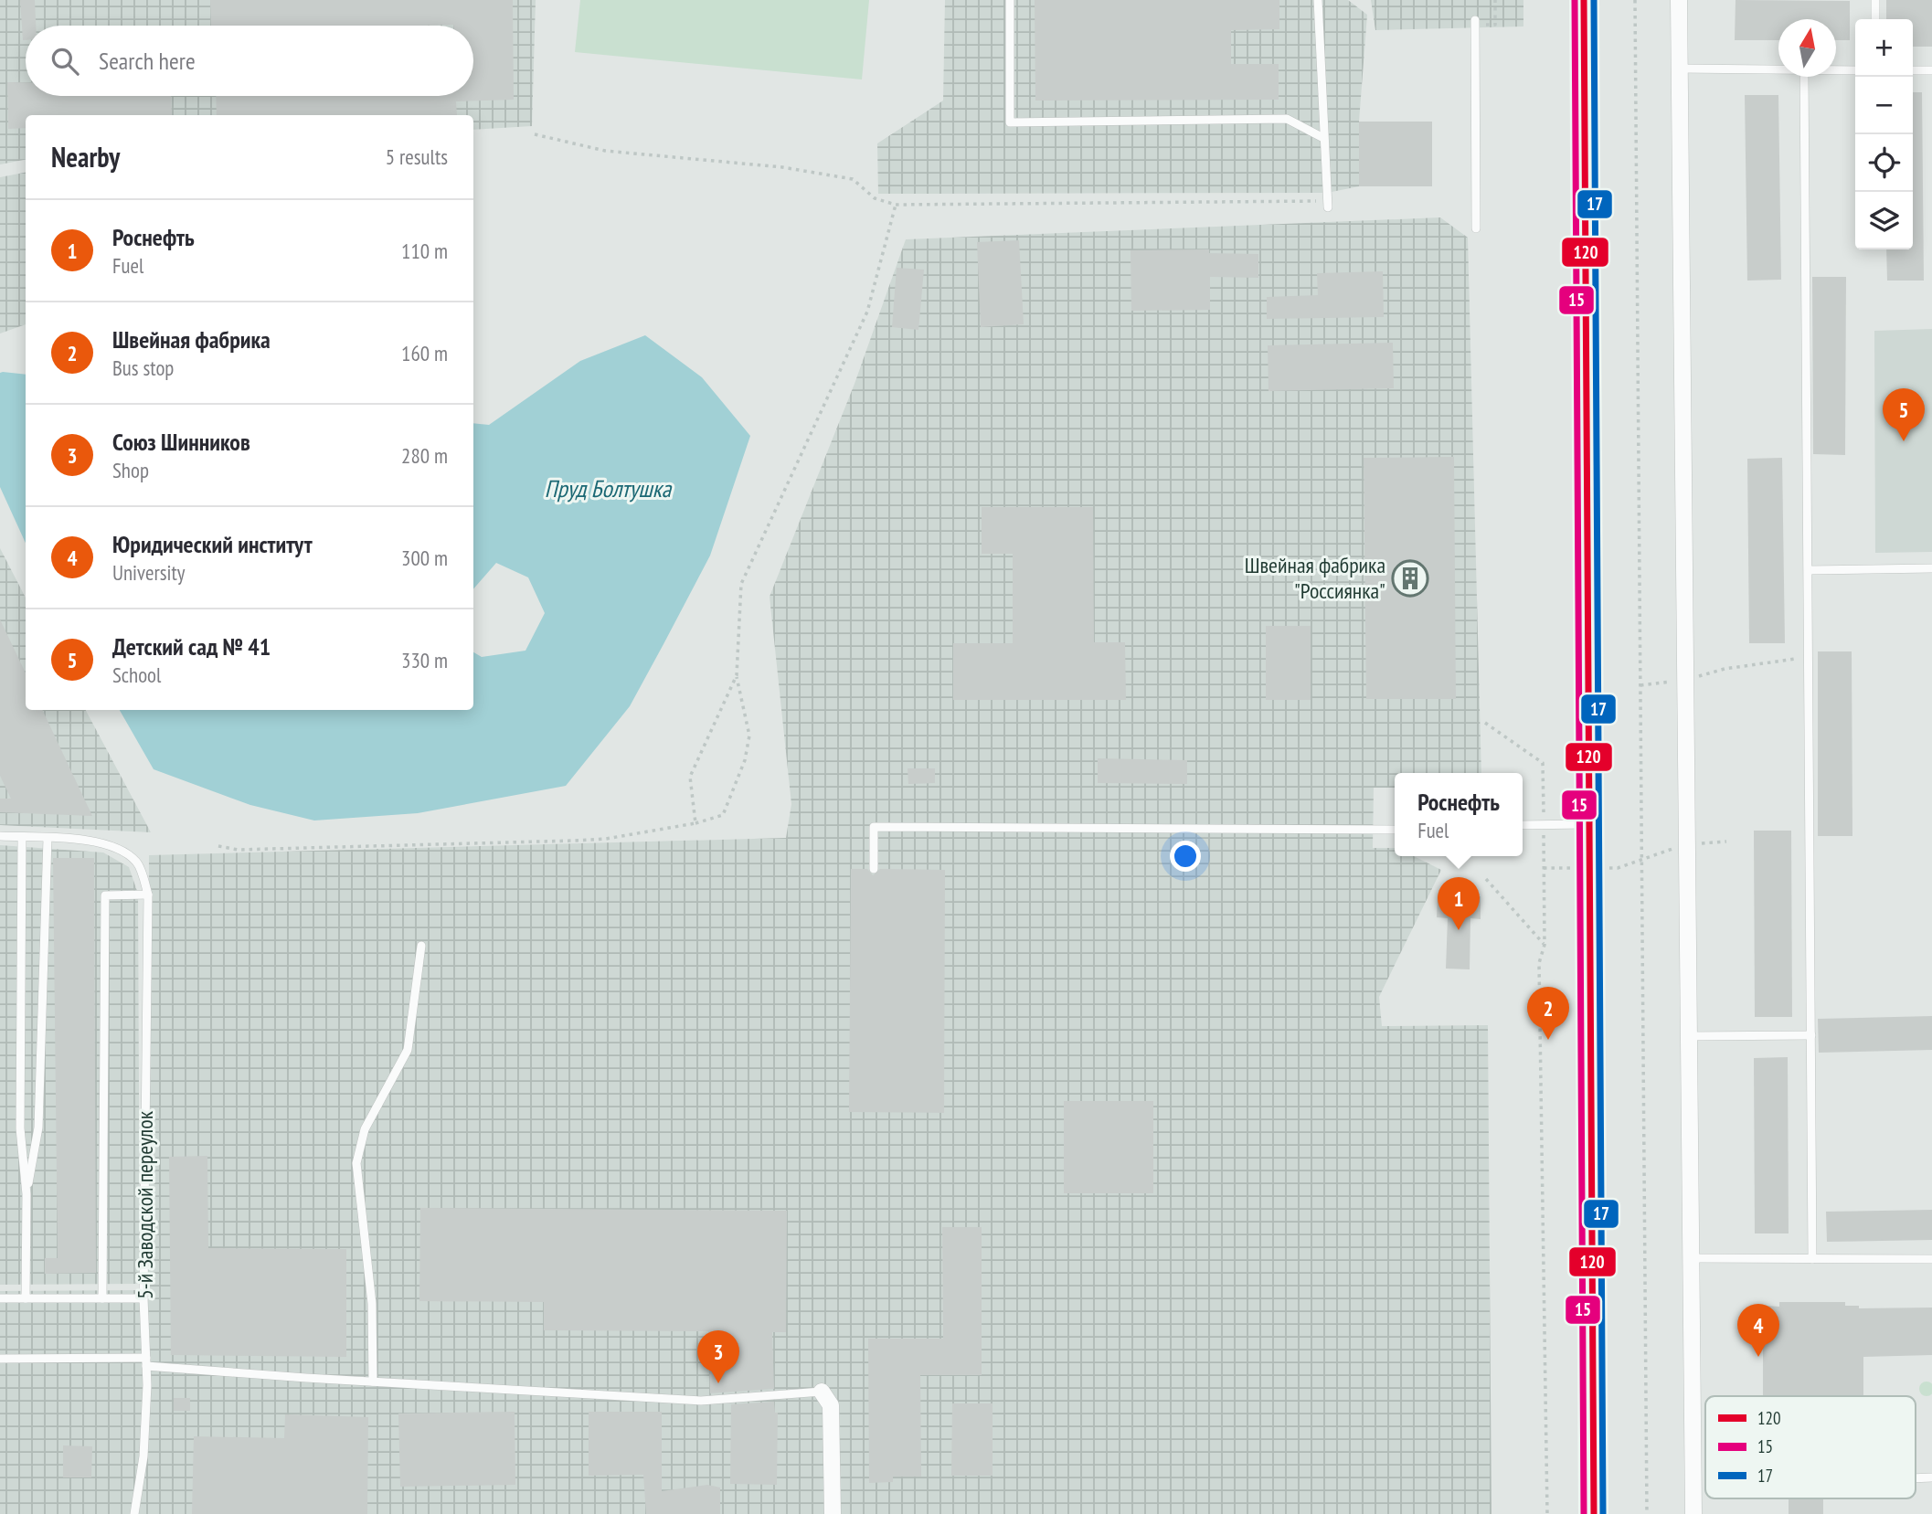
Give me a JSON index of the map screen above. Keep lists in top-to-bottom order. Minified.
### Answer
{"streets":{"lane":["5-й Заводской переулок"]},"water":["Пруд Болтушка"],"places":{"building":["Швейная фабрика \"Россиянка\""]},"lines":["transit line 120","transit line 15","transit line 17"],"legend":["120","15","17"],"north":"top","page":{"map_buttons":["+","−"],"search":"Search here","heading":["Nearby","5 results"],"list":[{"mark":"1","name":"Роснефть","note":"Fuel","value":"110 m"},{"mark":"2","name":"Швейная фабрика","note":"Bus stop","value":"160 m"},{"mark":"3","name":"Союз Шинников","note":"Shop","value":"280 m"},{"mark":"4","name":"Юридический институт","note":"University","value":"300 m"},{"mark":"5","name":"Детский сад № 41","note":"School","value":"330 m"}],"pins":["5","1","2","4","3"],"popup":["Роснефть","Fuel"]}}
